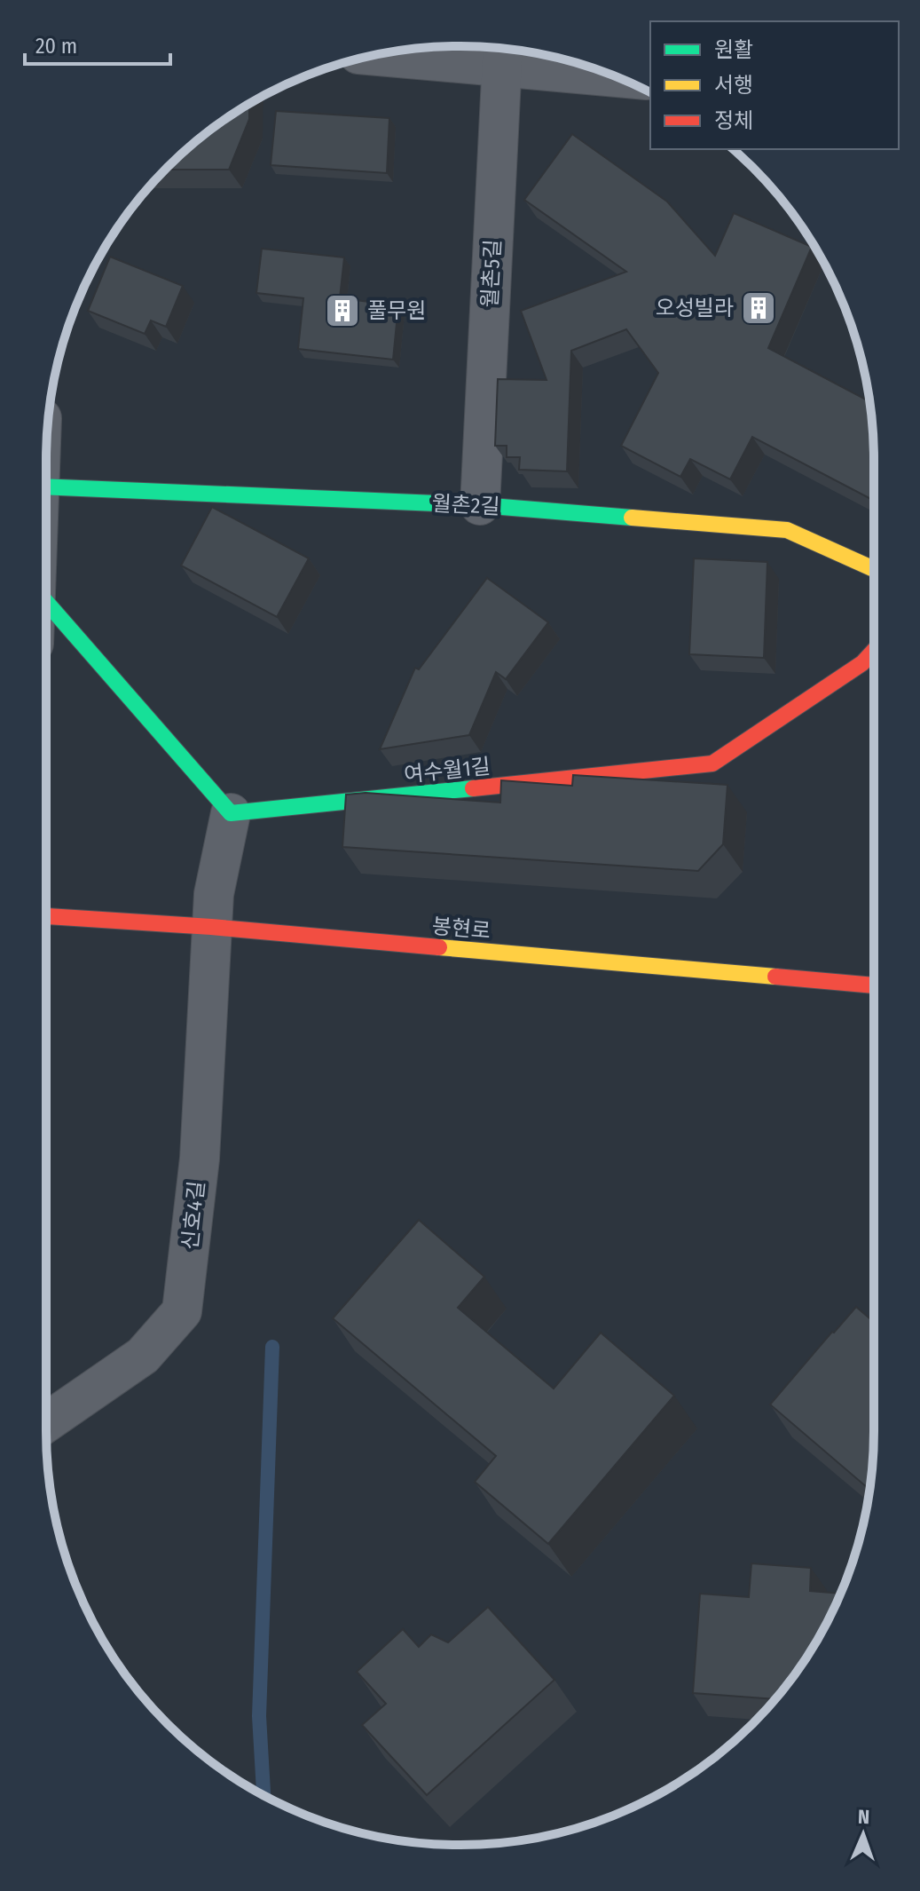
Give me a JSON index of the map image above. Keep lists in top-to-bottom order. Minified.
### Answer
{"streets":{"street":["월촌5길","월촌2길","여수월1길","봉현로","신호4길"]},"crossings":[["월촌5길","월촌2길"],["여수월1길","신호4길"],["봉현로","신호4길"]],"places":{"building":["오성빌라","풀무원"]},"legend":["원활","서행","정체"],"scale_bar":"20 m","north":"top"}
